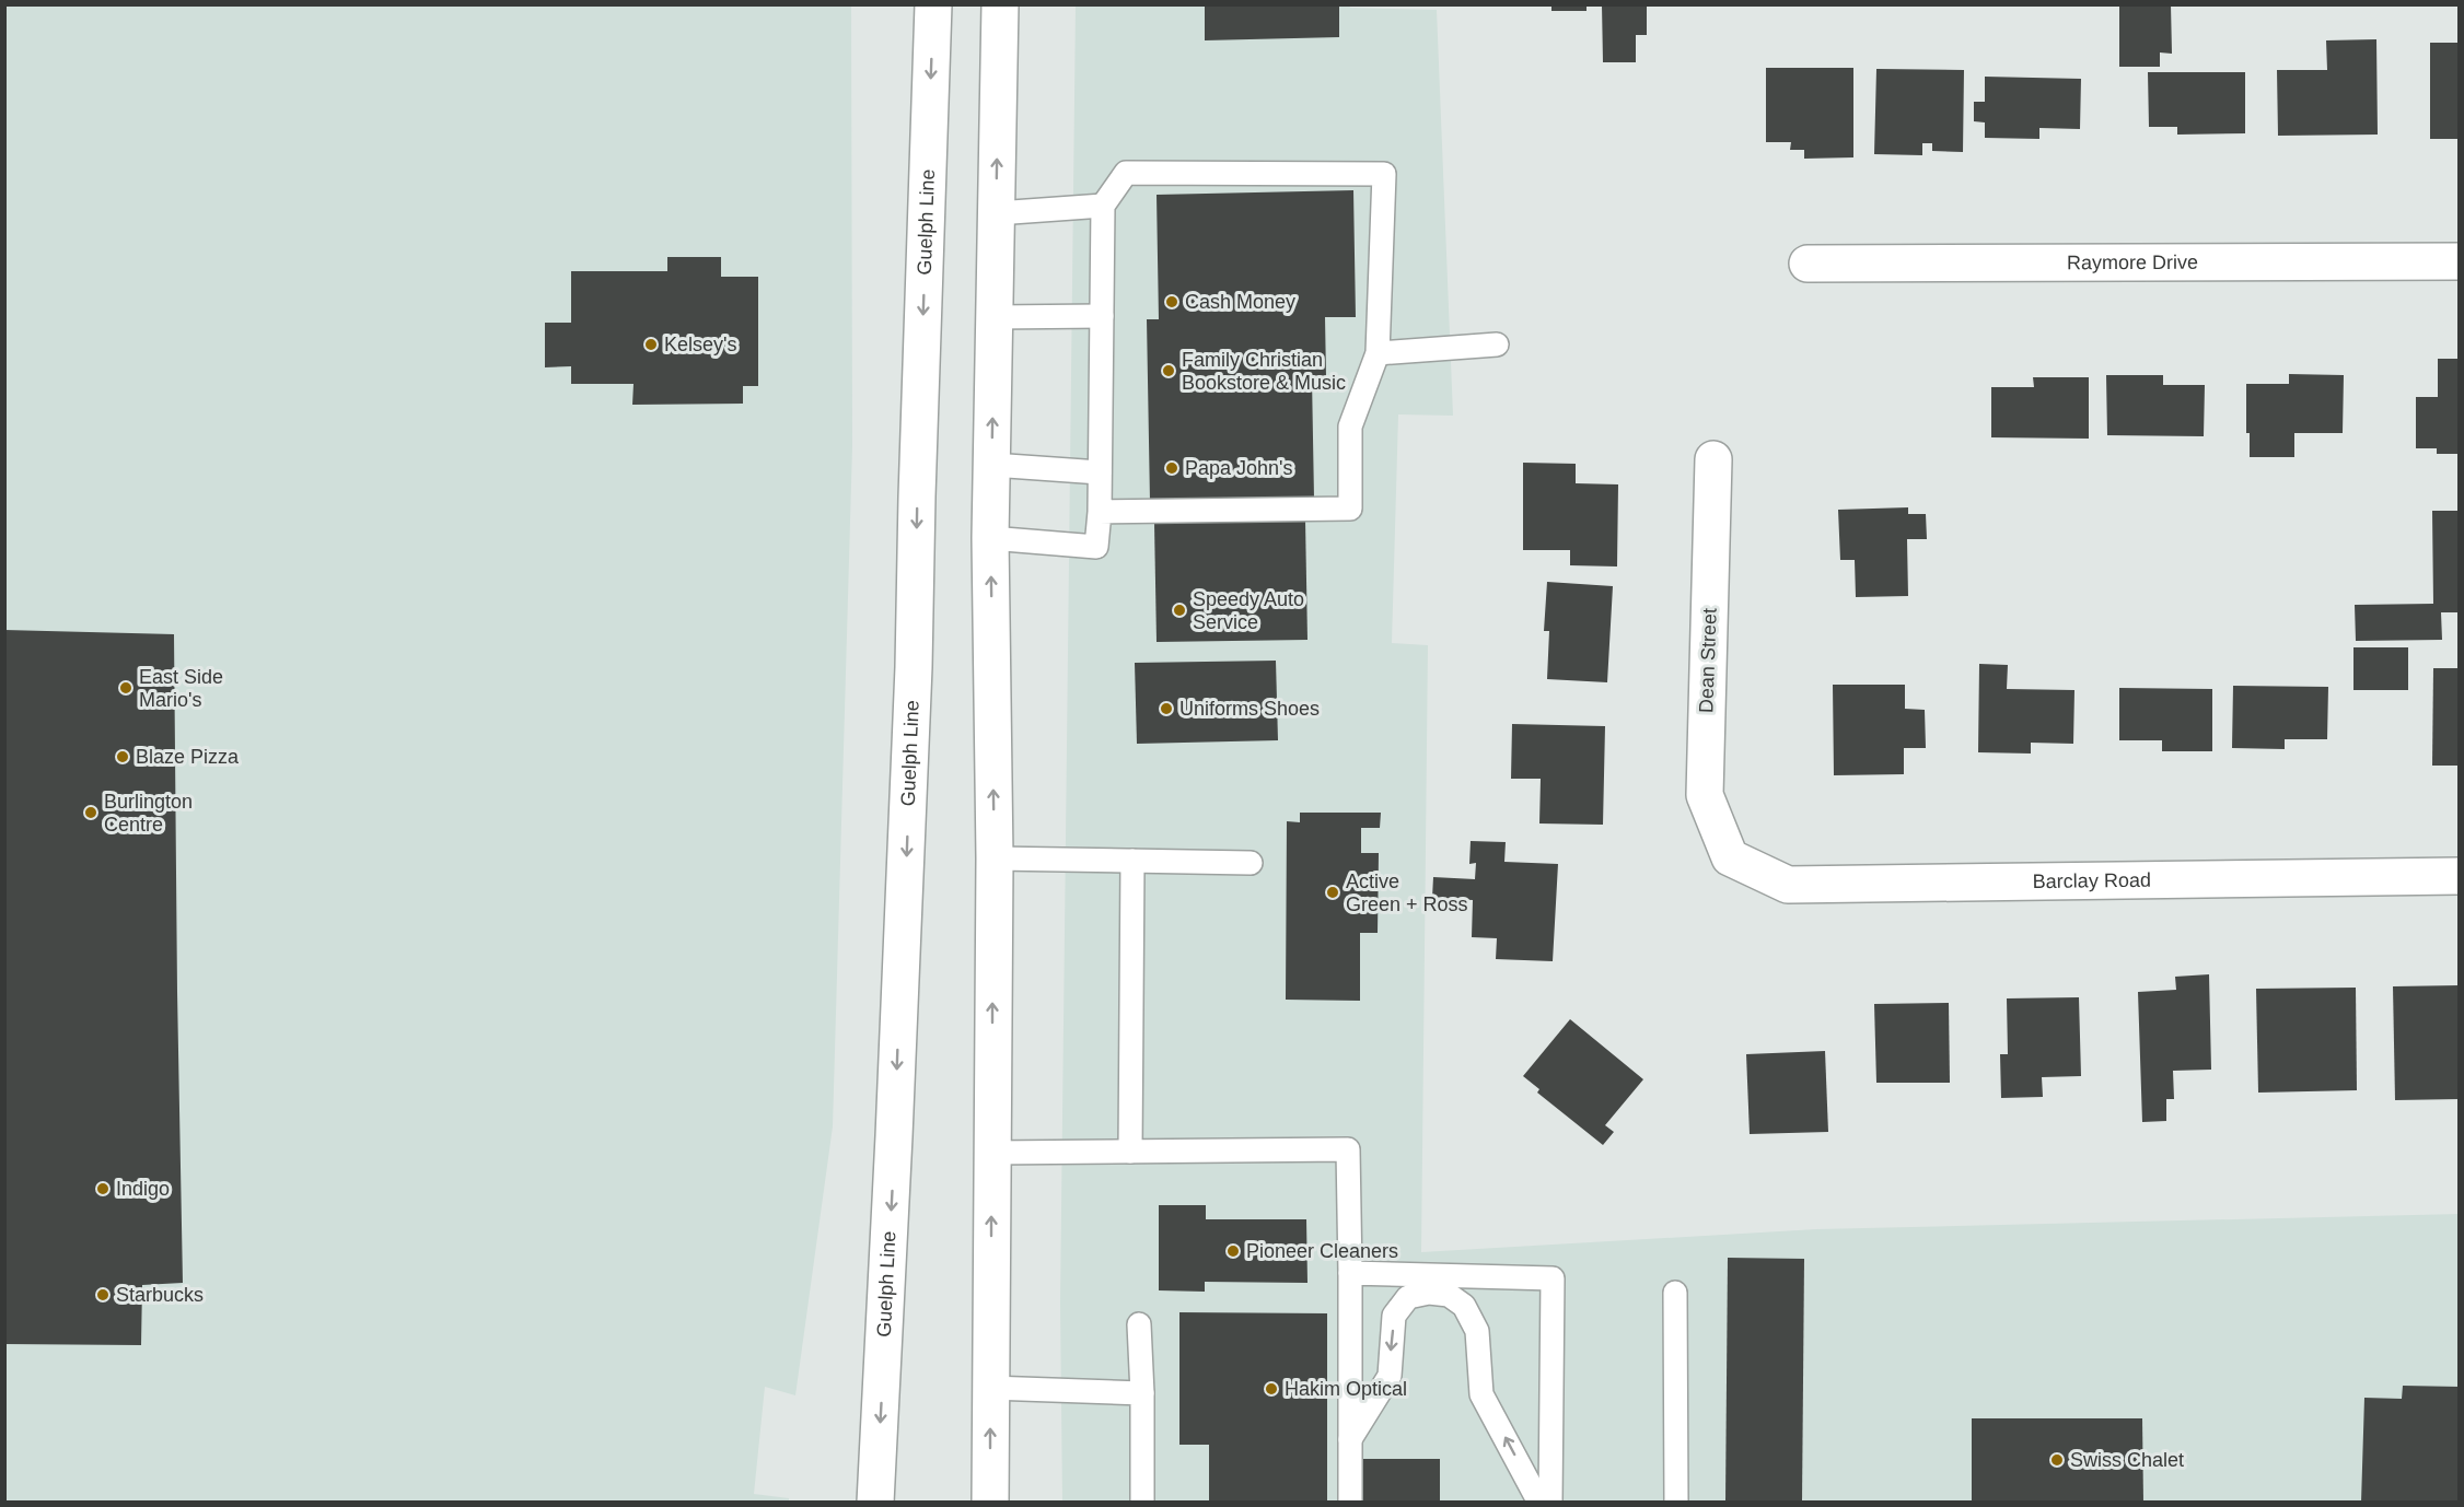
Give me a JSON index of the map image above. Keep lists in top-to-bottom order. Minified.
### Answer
{"streets":{"main road":["Guelph Line","Raymore Drive","Dean Street","Barclay Road"]},"crossings":[["Dean Street","Barclay Road"]],"places":["Cash Money","Kelsey's","Family Christian Bookstore & Music","Papa John's","Speedy Auto Service","East Side Mario's","Uniforms Shoes","Blaze Pizza","Burlington Centre","Active Green + Ross","Indigo","Pioneer Cleaners","Starbucks","Hakim Optical","Swiss Chalet"]}
